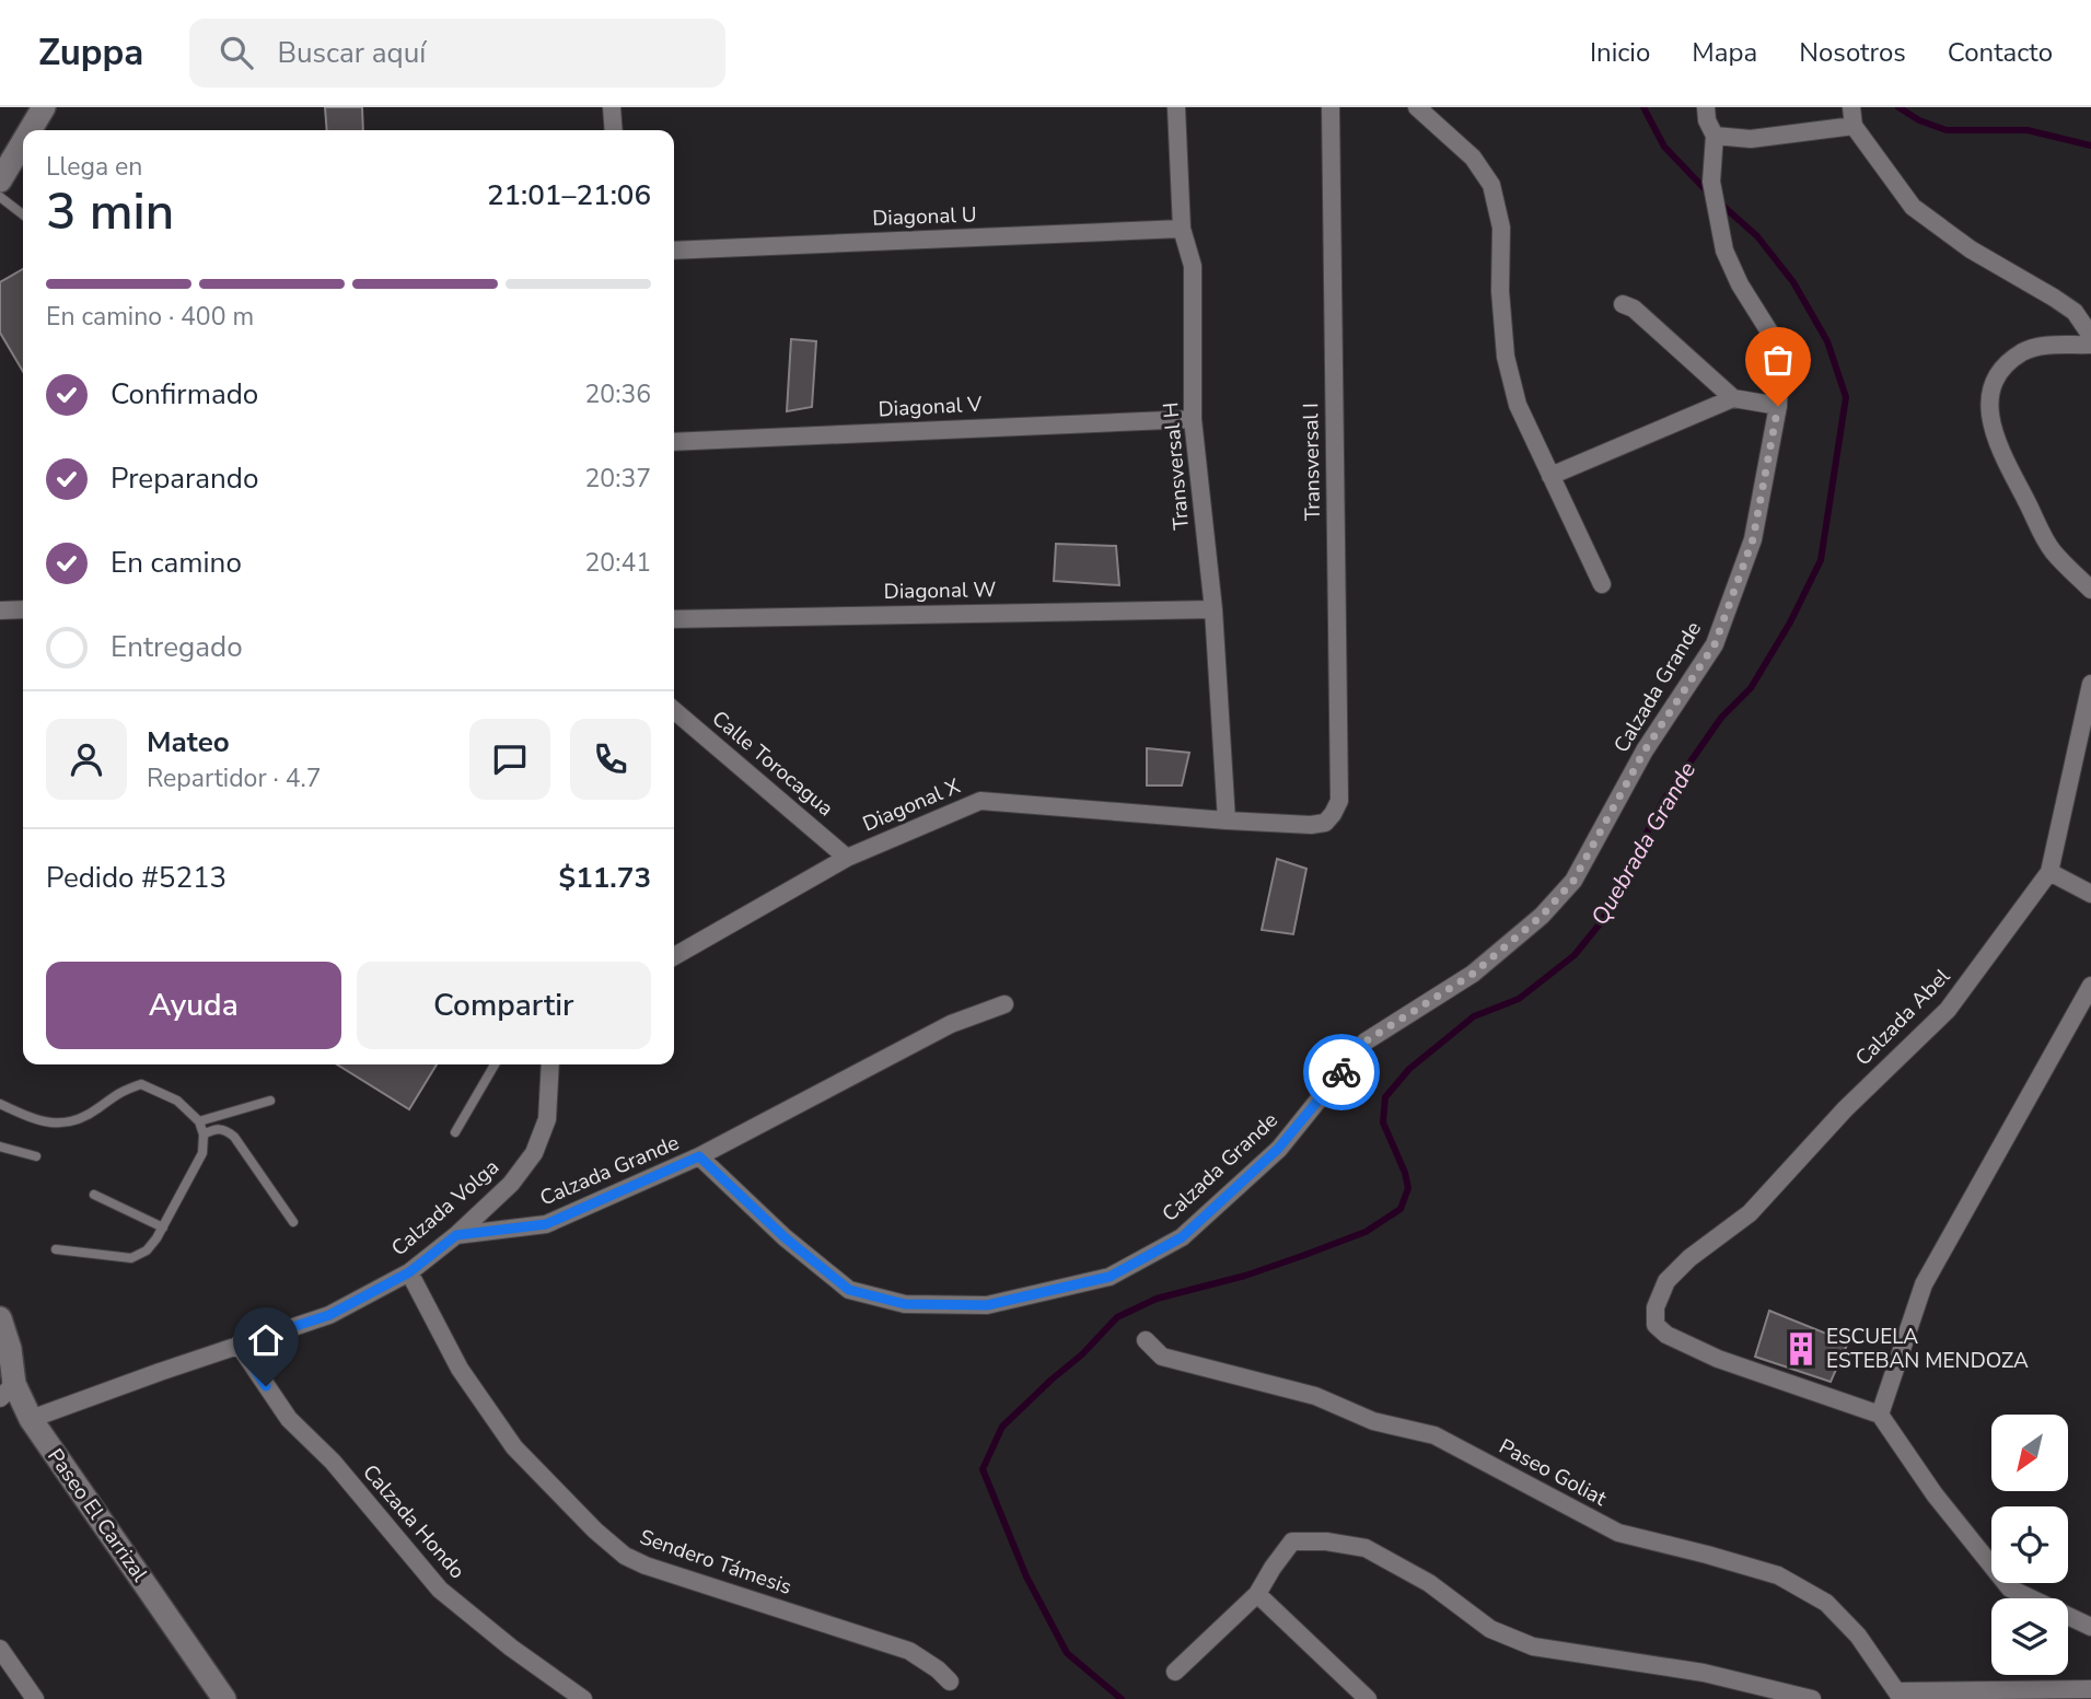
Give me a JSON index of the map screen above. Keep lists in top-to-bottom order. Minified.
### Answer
{"streets":{"street":["Diagonal U","Diagonal V","Transversal I","Transversal H","Diagonal W","Calzada Grande","Calle Torocagua","Diagonal X","Calzada Abel","Calzada Volga","Paseo Goliat","Paseo El Carrizal","Calzada Hondo","Sendero Támesis"]},"crossings":[["Diagonal U","Transversal H"],["Diagonal V","Transversal H"],["Transversal I","Diagonal X"],["Transversal H","Diagonal W"],["Transversal H","Diagonal X"],["Calzada Grande","Calzada Volga"],["Calle Torocagua","Diagonal X"],["Calzada Volga","Paseo El Carrizal"],["Calzada Volga","Calzada Hondo"],["Calzada Volga","Sendero Támesis"]],"water":["Quebrada Grande"],"places":{"building":["ESCUELA ESTEBAN MENDOZA"]},"north":"bottom left","page":{"header":"Zuppa","search":"Buscar aquí","nav":["Inicio","Mapa","Nosotros","Contacto"],"heading":["3 min","Llega en","21:01–21:06"],"panel":["Mateo","Repartidor · 4.7","Pedido #5213","$11.73"],"bar":"En camino · 400 m","list":[["Confirmado","20:36"],["Preparando","20:37"],["En camino","20:41"],"Entregado"],"buttons":["Ayuda","Compartir"]}}
